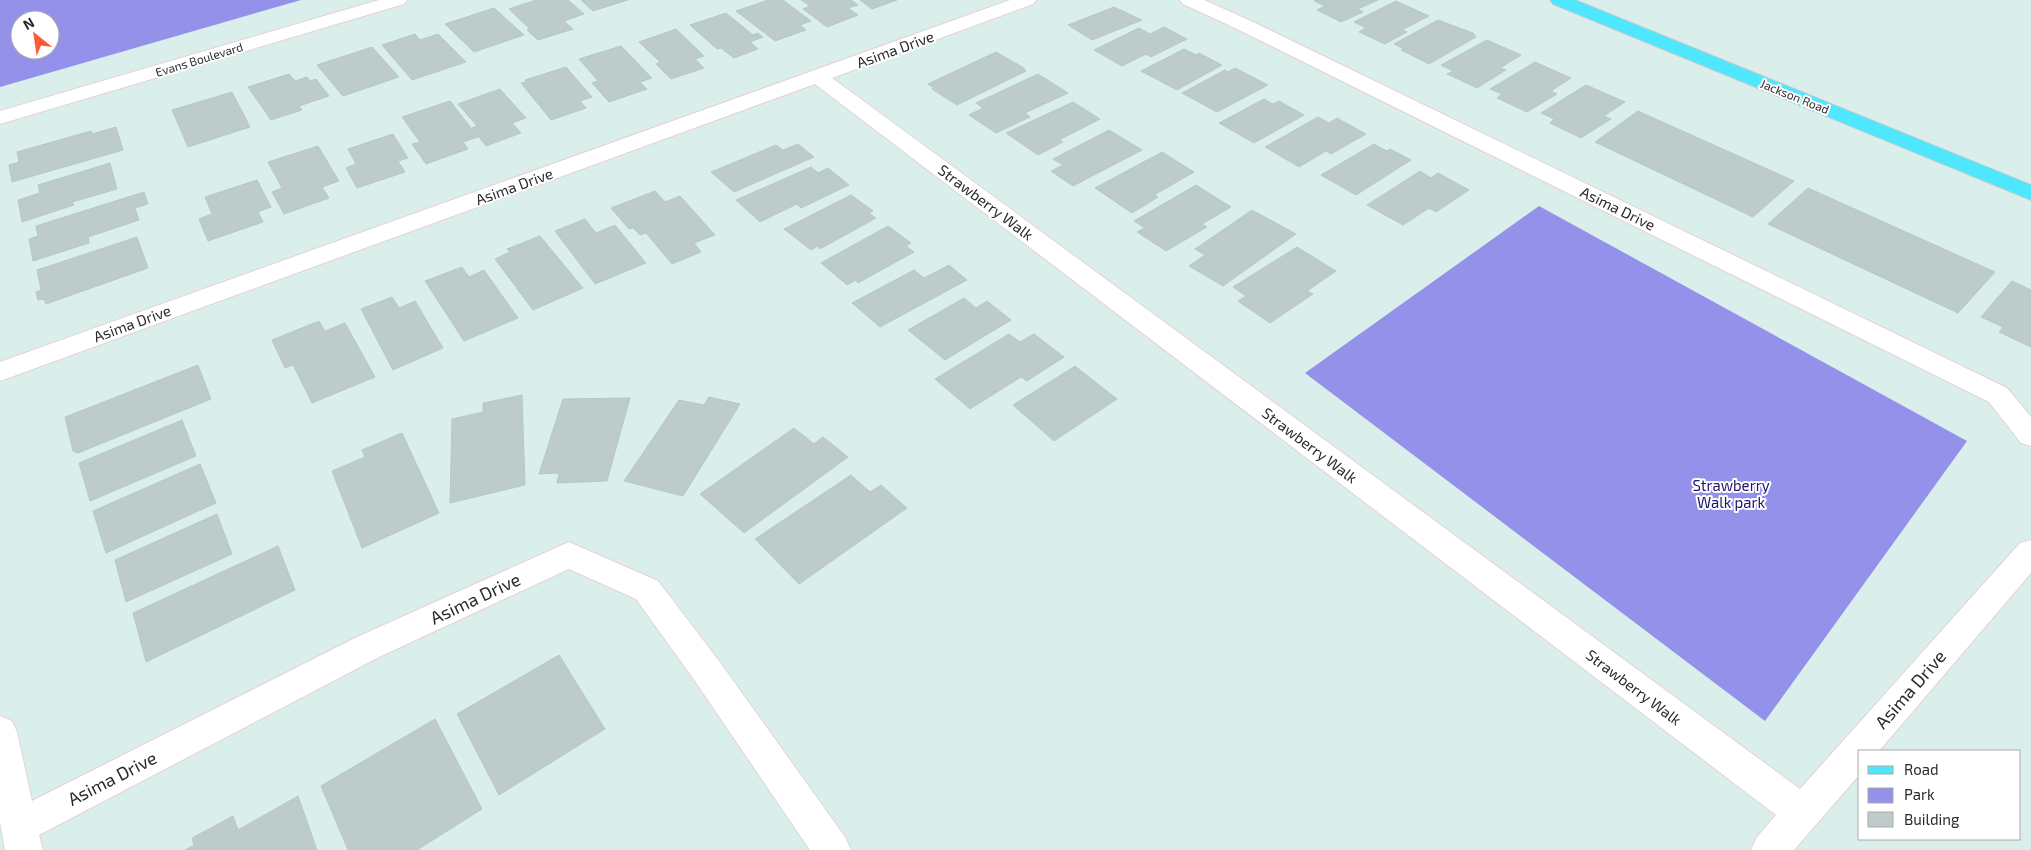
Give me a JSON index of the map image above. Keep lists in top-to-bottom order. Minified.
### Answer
{"streets":{"main road":["Jackson Road"],"street":["Asima Drive","Evans Boulevard","Strawberry Walk"]},"crossings":[["Asima Drive","Strawberry Walk"]],"parks":["Strawberry Walk park"],"legend":["Road","Park","Building"],"north":"top left"}
